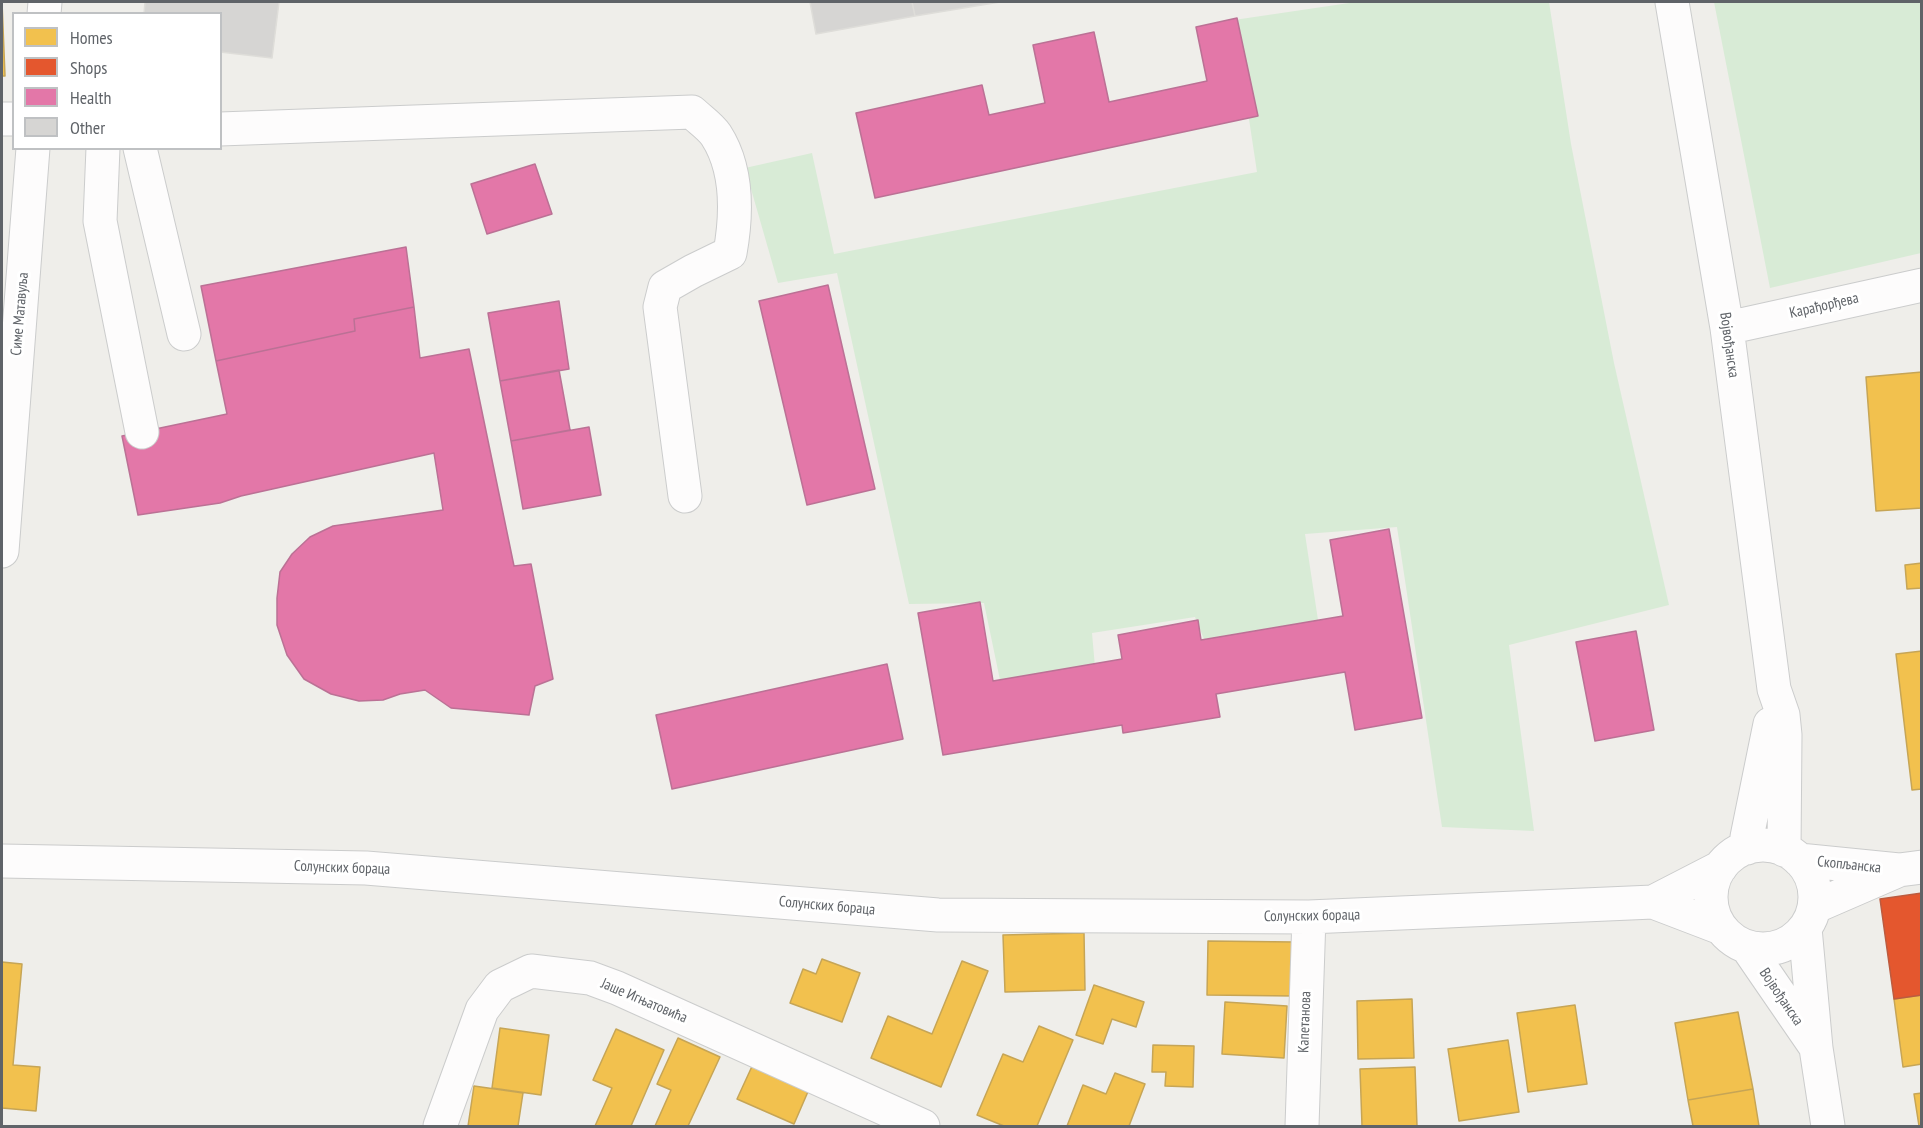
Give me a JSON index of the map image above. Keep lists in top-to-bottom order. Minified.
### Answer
{"streets":{"street":["Карађорђева","Симе Матавуља","Војвођанска","Скопљанска","Солунских бораца","Јаше Игњатовића","Капетанова"]},"crossings":[["Карађорђева","Војвођанска"],["Војвођанска","Скопљанска"],["Војвођанска","Солунских бораца"],["Скопљанска","Солунских бораца"],["Солунских бораца","Капетанова"]],"legend":["Homes","Shops","Health","Other"]}
